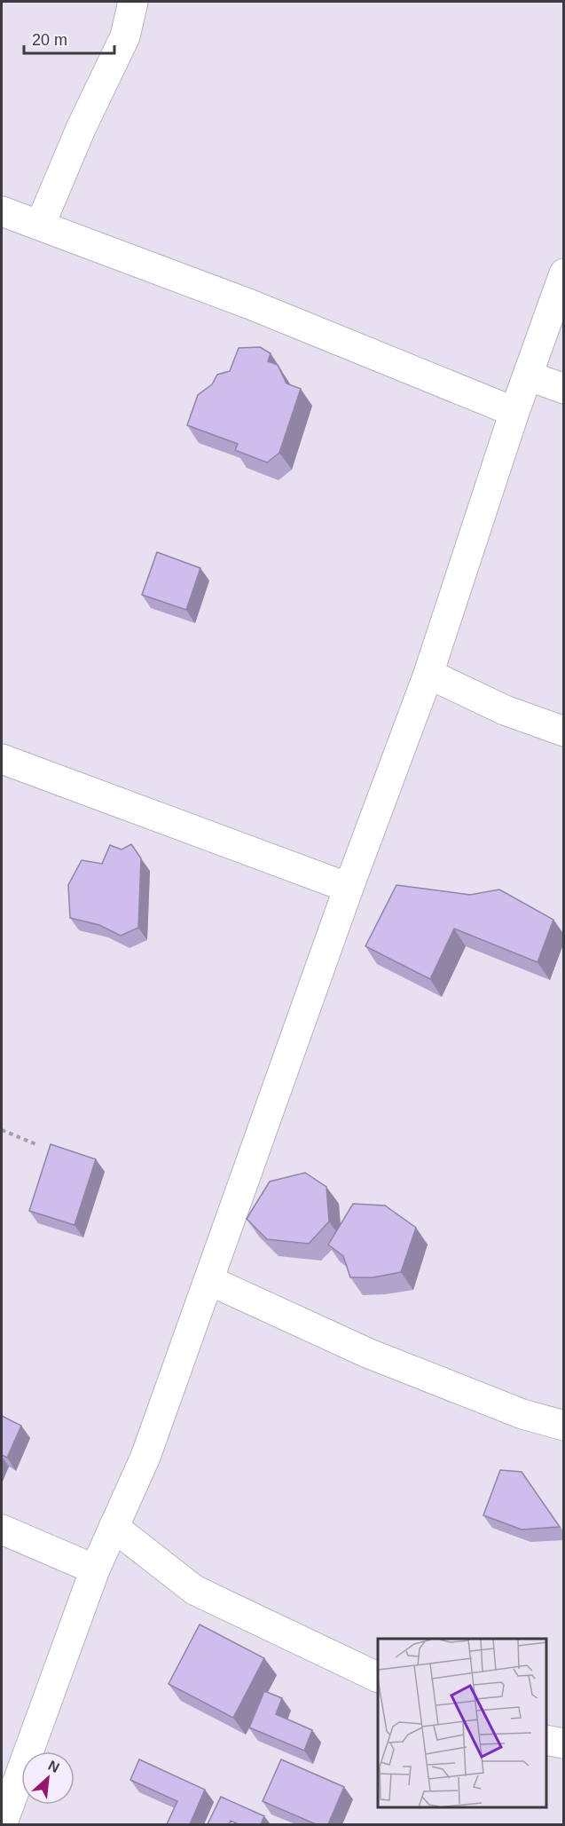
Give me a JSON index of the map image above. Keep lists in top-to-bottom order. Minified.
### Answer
{"scale_bar":"20 m","north":"top right"}
